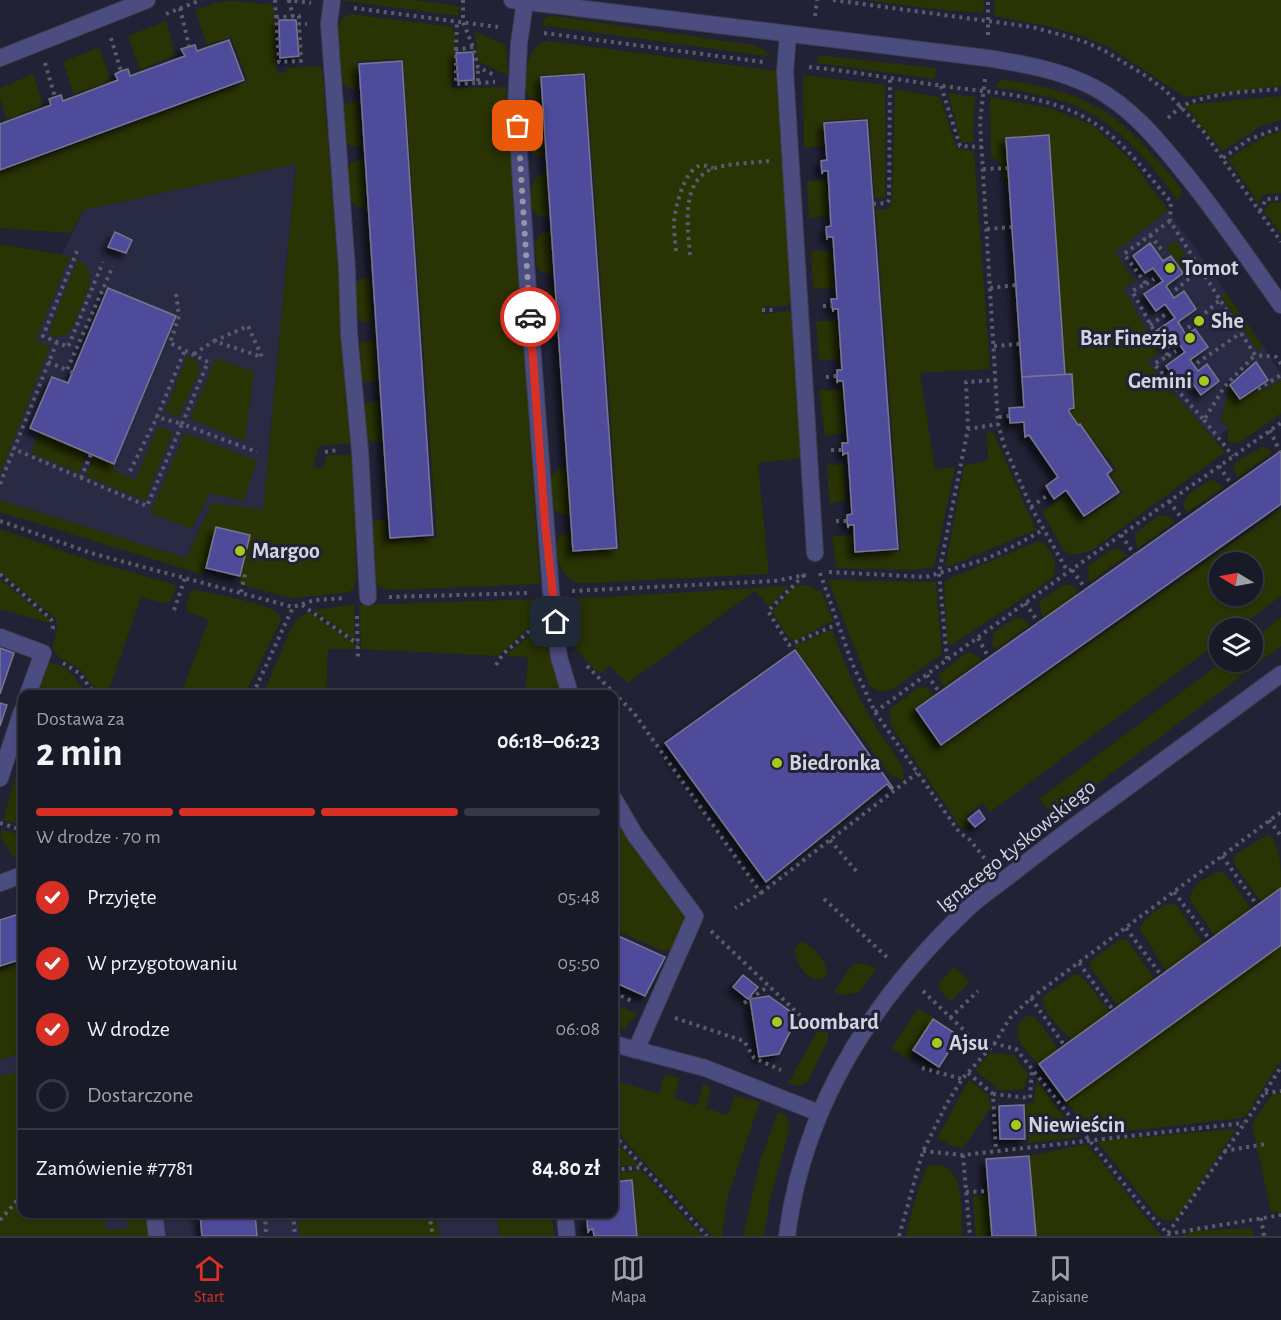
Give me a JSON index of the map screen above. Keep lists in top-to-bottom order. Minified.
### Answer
{"streets":{"street":["Ignacego Łyskowskiego"]},"places":["Tomot","She","Bar Finezja","Gemini","Margoo","Biedronka","Loombard","Ajsu","Niewieścin"],"north":"left","page":{"heading":["2 min","Dostawa za","06:18–06:23"],"panel":["Zamówienie #7781","84.80 zł"],"bar":"W drodze · 70 m","list":[["Przyjęte","05:48"],["W przygotowaniu","05:50"],["W drodze","06:08"],"Dostarczone"],"tabs":["Start","Mapa","Zapisane"]}}
